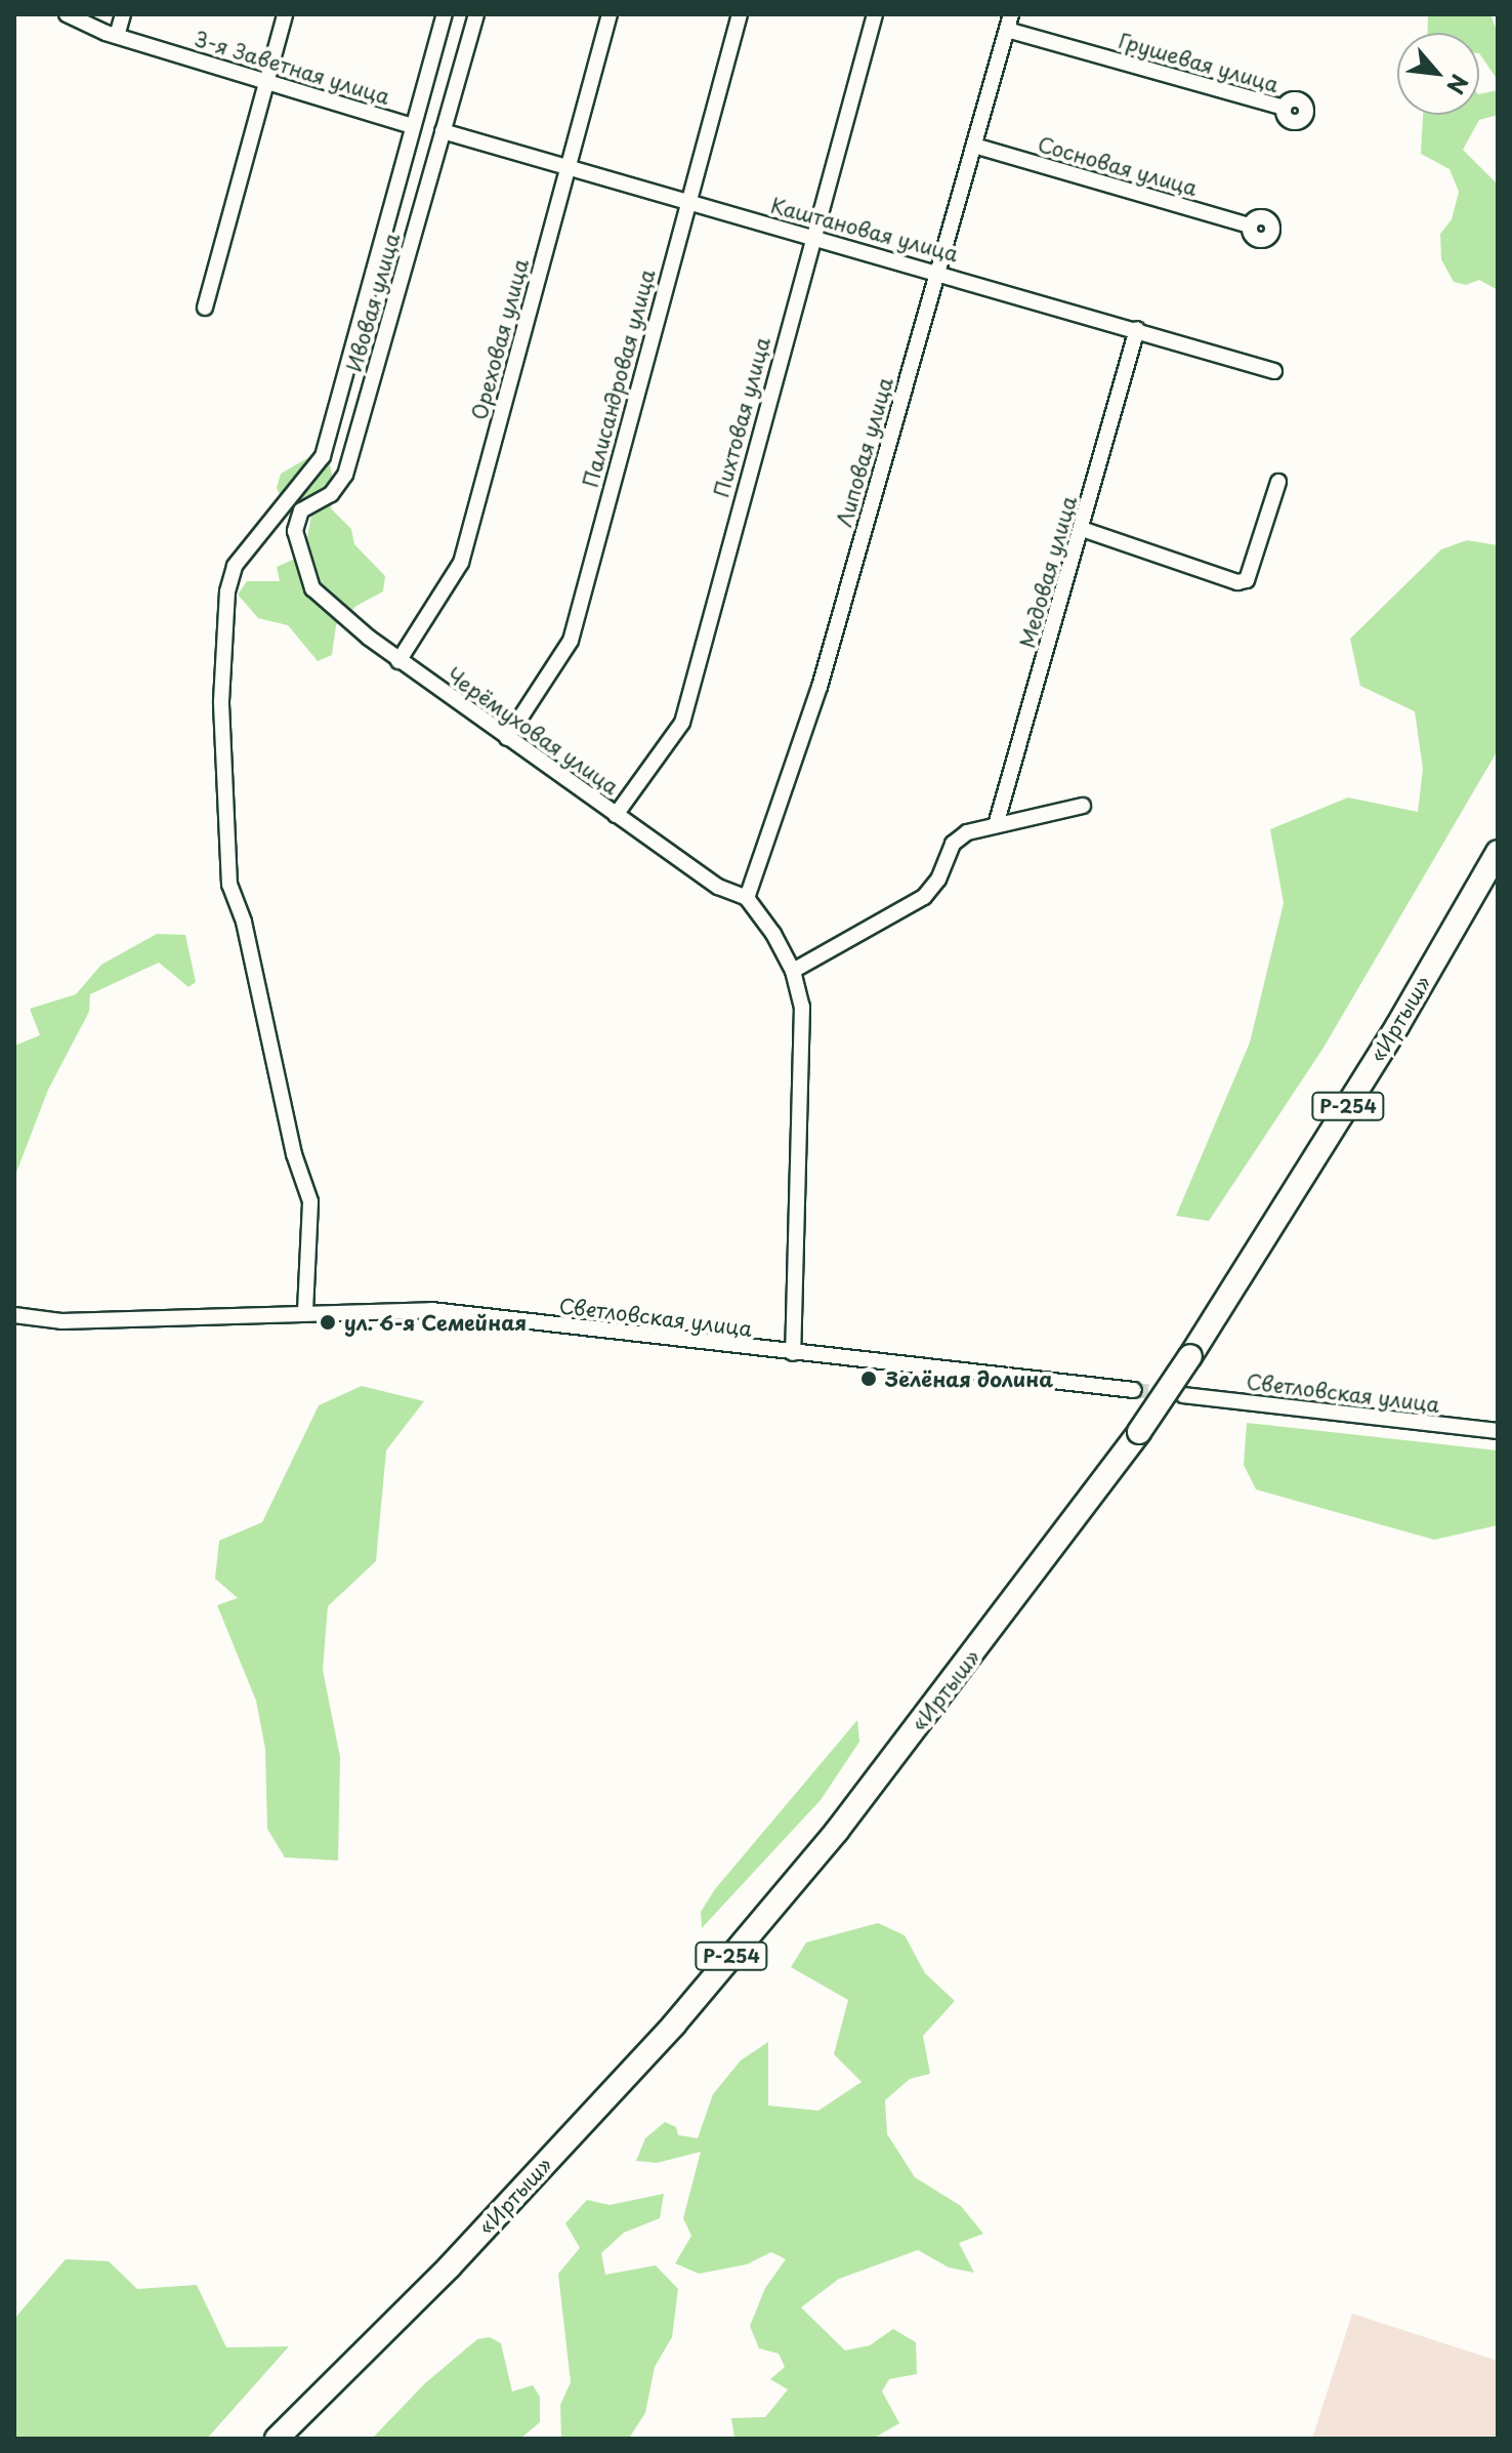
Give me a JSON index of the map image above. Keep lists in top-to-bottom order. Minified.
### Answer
{"streets":{"highway":["«Иртыш»","Р-254"],"street":["Грушевая улица","3-я Заветная улица","Сосновая улица","Каштановая улица","Ивовая улица","Ореховая улица","Палисандровая улица","Пихтовая улица","Липовая улица","Медовая улица","Черёмуховая улица","Светловская улица"]},"crossings":[["Грушевая улица","Липовая улица"],["3-я Заветная улица","Ивовая улица"],["Сосновая улица","Липовая улица"],["Каштановая улица","Ивовая улица"],["Каштановая улица","Ореховая улица"],["Каштановая улица","Палисандровая улица"],["Каштановая улица","Пихтовая улица"],["Каштановая улица","Липовая улица"],["Каштановая улица","Медовая улица"],["Ивовая улица","Черёмуховая улица"],["Ивовая улица","Светловская улица"],["Ореховая улица","Черёмуховая улица"],["Палисандровая улица","Черёмуховая улица"],["Пихтовая улица","Черёмуховая улица"],["Липовая улица","Черёмуховая улица"]],"places":["ул. 6-я Семейная","Зелёная долина"],"north":"bottom right"}
